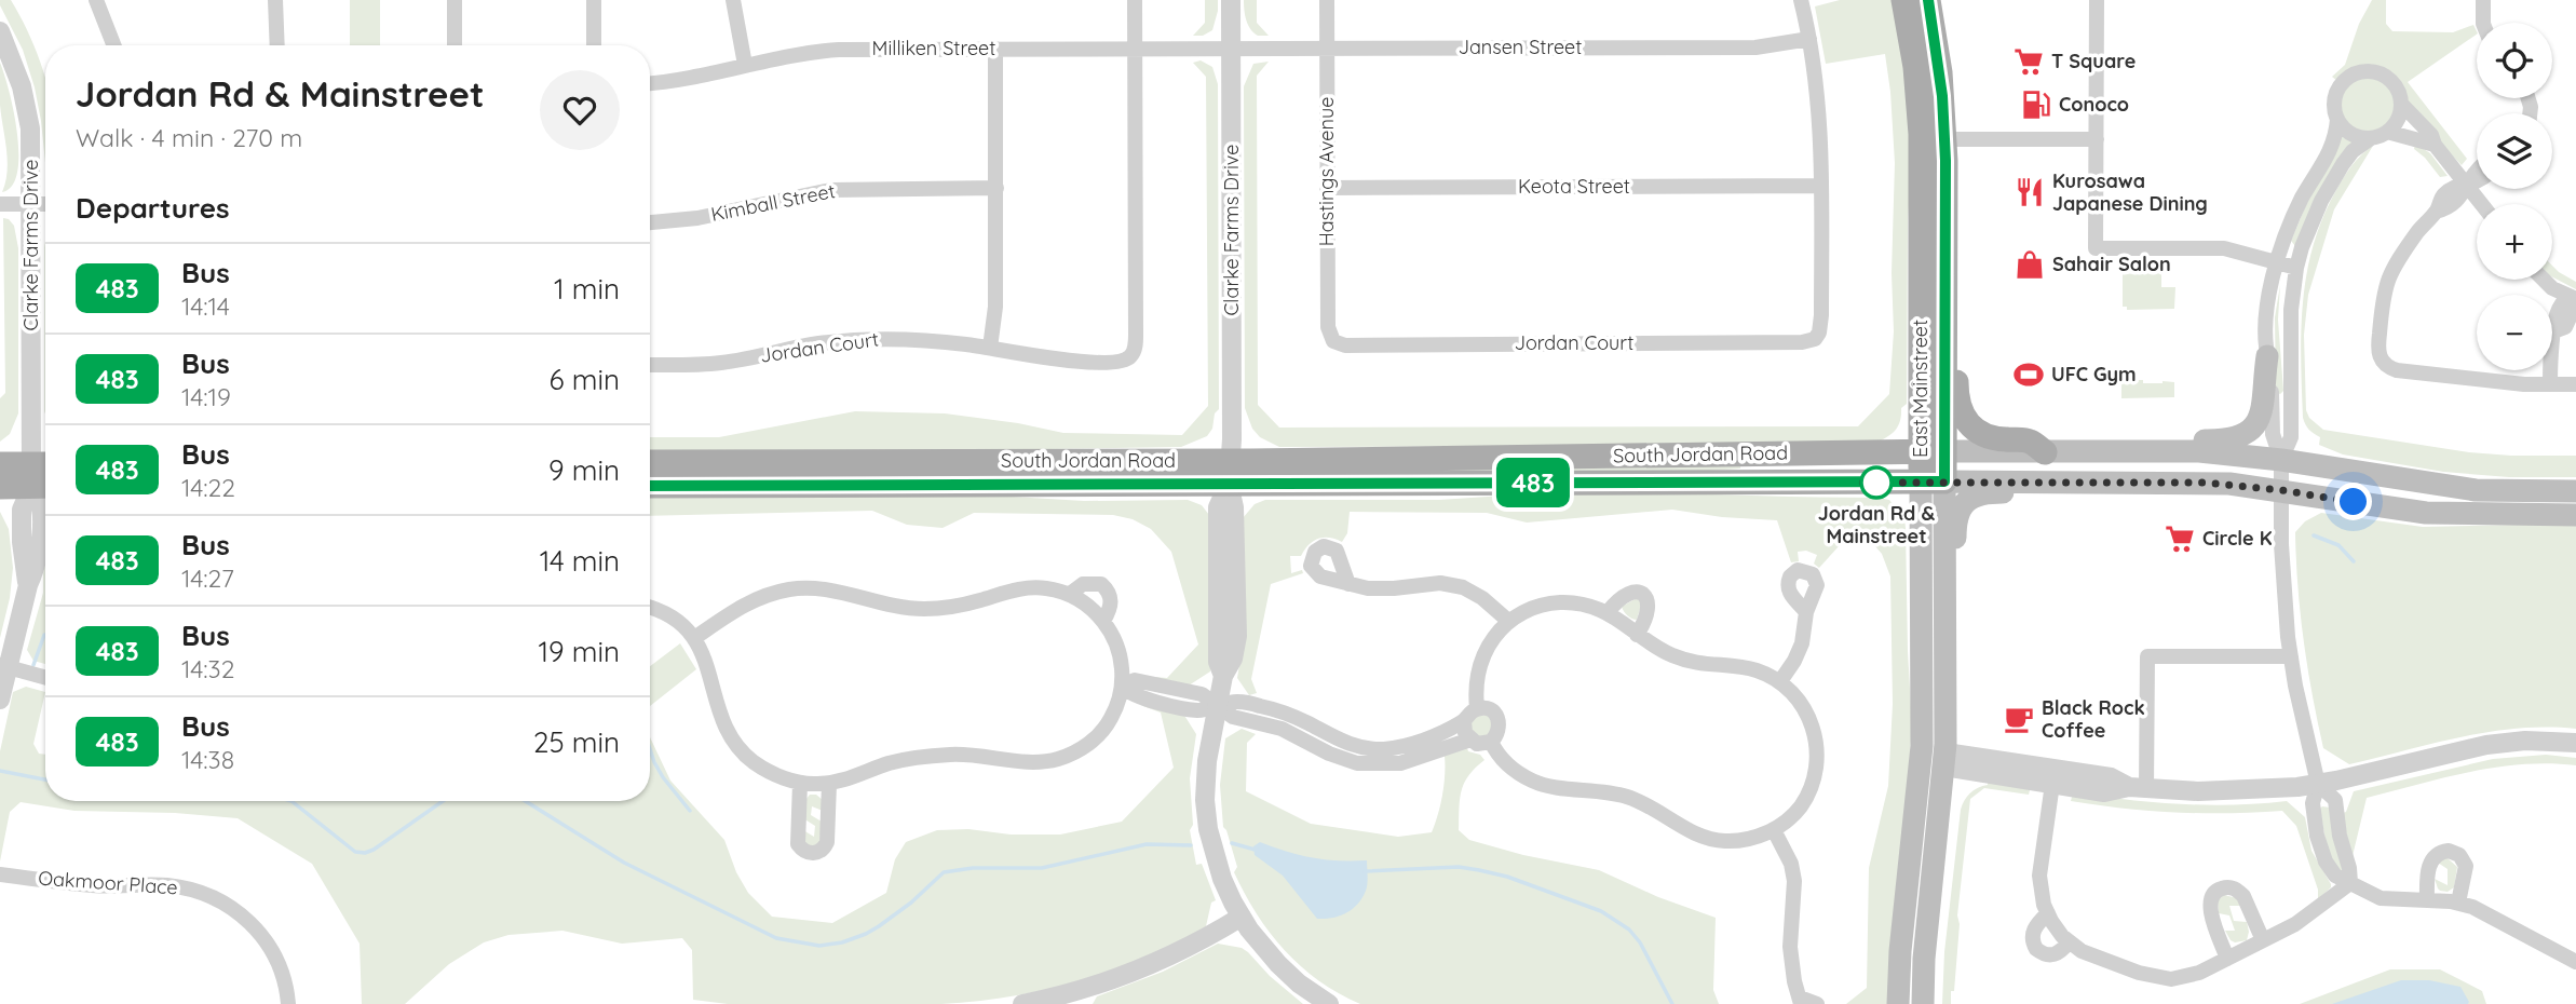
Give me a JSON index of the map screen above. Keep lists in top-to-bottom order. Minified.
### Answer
{"streets":{"main road":["East Mainstreet","South Jordan Road"],"street":["Jansen Street","Milliken Street","Hastings Avenue","Keota Street","Kimball Street","Clarke Farms Drive","Jordan Court","Oakmoor Place"]},"crossings":[["Jansen Street","Milliken Street"],["Jansen Street","Hastings Avenue"],["Jansen Street","Clarke Farms Drive"],["Milliken Street","Clarke Farms Drive"],["Milliken Street","Jordan Court"],["Hastings Avenue","Keota Street"],["Hastings Avenue","Jordan Court"],["Keota Street","Jordan Court"],["Clarke Farms Drive","South Jordan Road"],["East Mainstreet","South Jordan Road"]],"places":{"supermarket":["T Square","Circle K"],"fuel station":["Conoco"],"restaurant":["Kurosawa Japanese Dining"],"shop":["Sahair Salon"],"sports":["UFC Gym"],"other":["Jordan Rd & Mainstreet"],"cafe":["Black Rock Coffee"]},"lines":["bus line 483"],"page":{"on_map":"483","map_buttons":["+","−"],"heading":[["Jordan Rd & Mainstreet","Walk · 4 min · 270 m"],"Departures"],"list":[{"mark":"483","name":"Bus","note":"14:14","value":"1 min"},{"mark":"483","name":"Bus","note":"14:19","value":"6 min"},{"mark":"483","name":"Bus","note":"14:22","value":"9 min"},{"mark":"483","name":"Bus","note":"14:27","value":"14 min"},{"mark":"483","name":"Bus","note":"14:32","value":"19 min"},{"mark":"483","name":"Bus","note":"14:38","value":"25 min"}]}}
